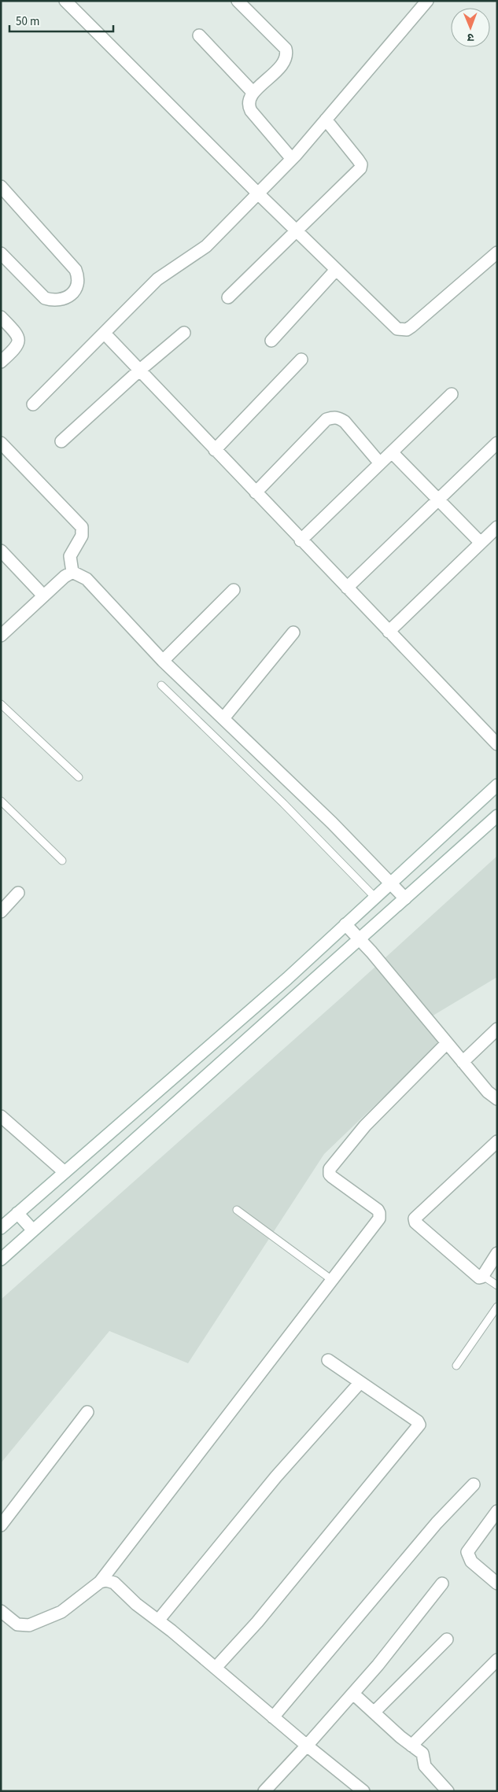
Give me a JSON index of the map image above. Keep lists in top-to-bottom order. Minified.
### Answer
{"scale_bar":"50 m","north":"bottom"}
